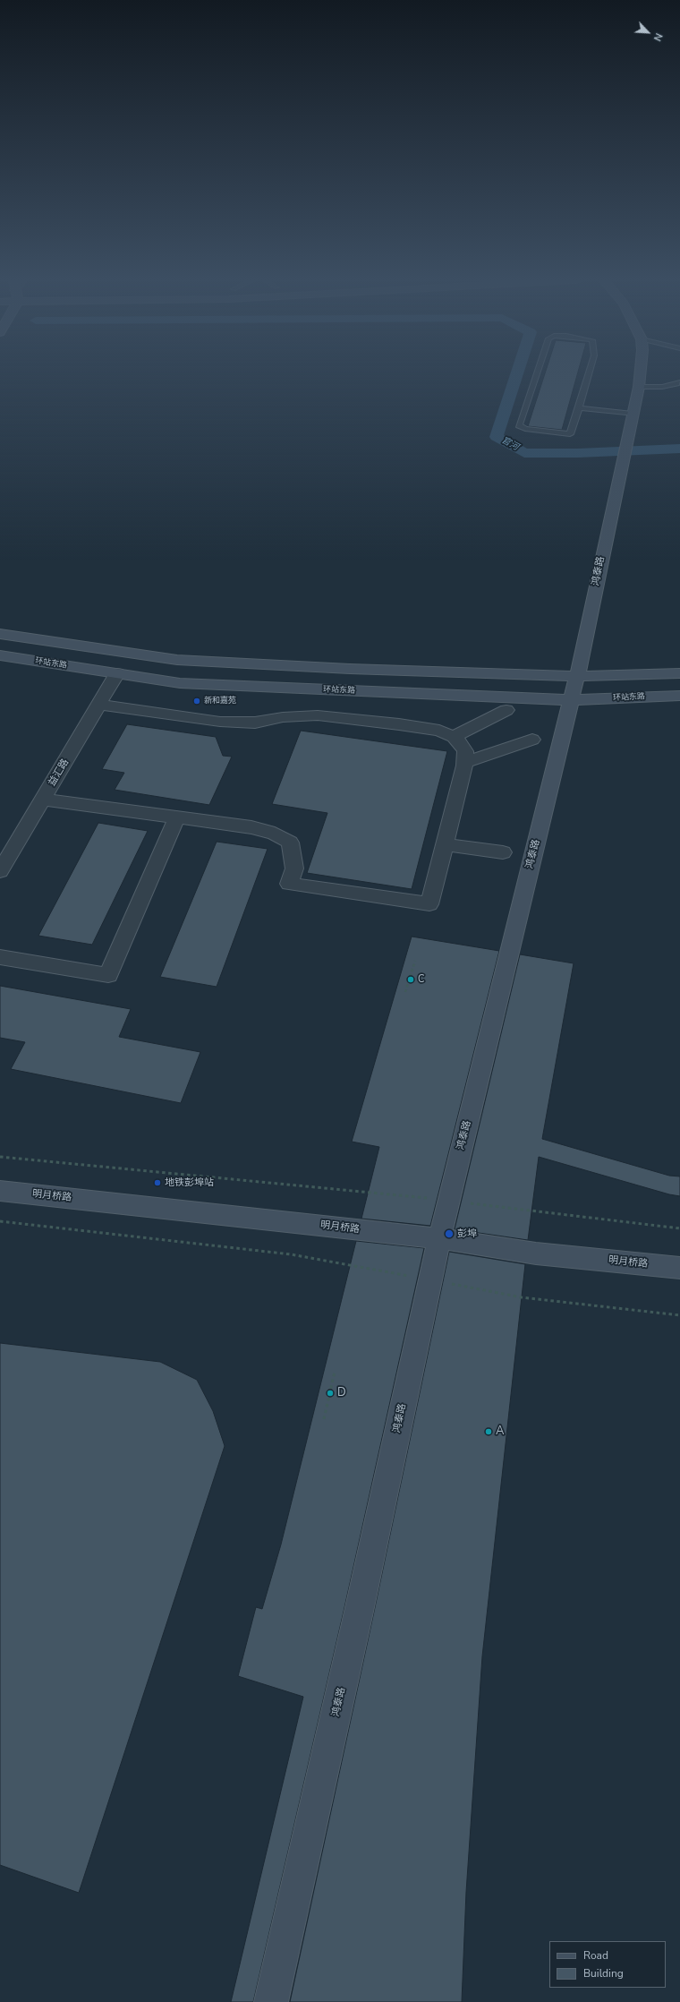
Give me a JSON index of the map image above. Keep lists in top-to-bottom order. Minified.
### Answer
{"streets":{"main road":["鸿泰路","环站东路","明月桥路"],"street":["益汇路"]},"crossings":[["鸿泰路","环站东路"],["鸿泰路","明月桥路"],["环站东路","益汇路"]],"water":["官河"],"places":["新和嘉苑","C","地铁彭埠站","彭埠","D","A"],"legend":["Road","Building"],"north":"bottom right"}
